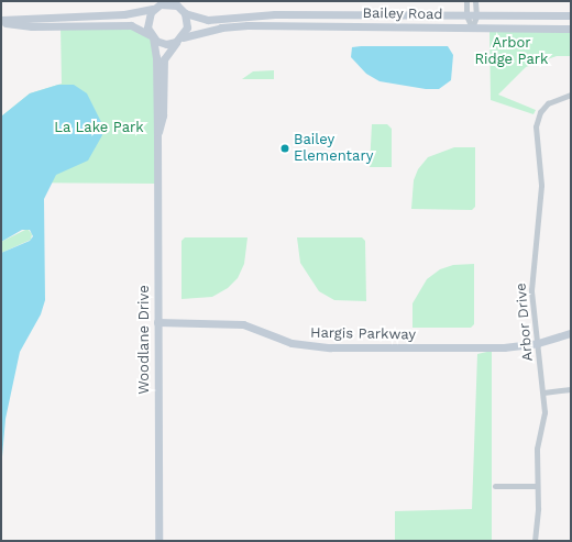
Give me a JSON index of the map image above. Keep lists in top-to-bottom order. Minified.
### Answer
{"streets":{"main road":["Bailey Road","Hargis Parkway","Woodlane Drive"],"street":["Arbor Drive"]},"crossings":[["Bailey Road","Woodlane Drive"],["Arbor Drive","Hargis Parkway"],["Hargis Parkway","Woodlane Drive"]],"parks":["Arbor Ridge Park","La Lake Park"],"places":["Bailey Elementary"]}
